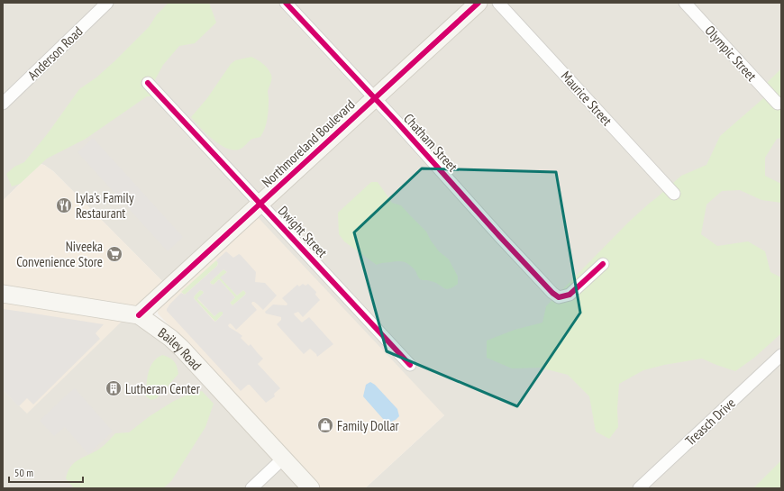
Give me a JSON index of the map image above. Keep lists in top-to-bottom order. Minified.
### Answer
{"streets":{"street":["Anderson Road","Olympic Street","Maurice Street","Chatham Street","Northmoreland Boulevard","Dwight Street","Bailey Road","Treasch Drive"]},"crossings":[["Chatham Street","Northmoreland Boulevard"],["Northmoreland Boulevard","Dwight Street"],["Northmoreland Boulevard","Bailey Road"]],"places":{"restaurant":["Lyla's Family Restaurant"],"supermarket":["Niveeka Convenience Store"],"building":["Lutheran Center"],"shop":["Family Dollar"]},"scale_bar":"50 m"}
